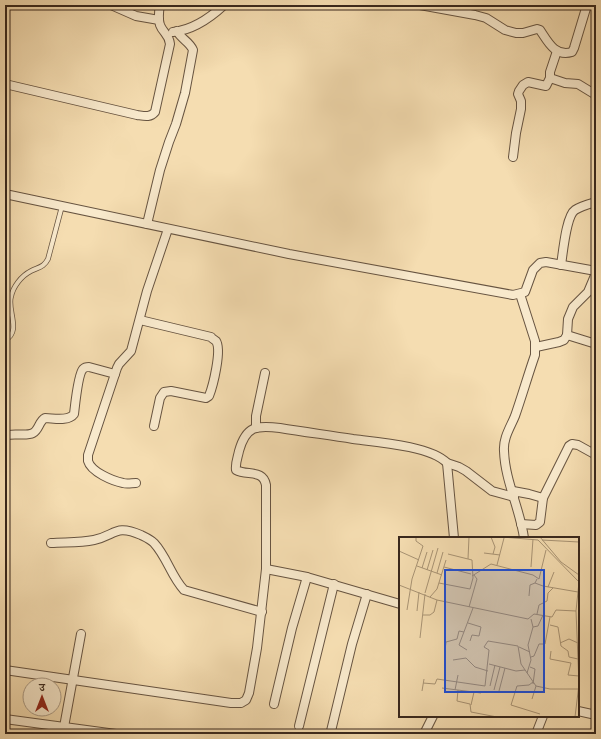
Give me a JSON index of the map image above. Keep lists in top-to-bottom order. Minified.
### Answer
{"north":"top"}
